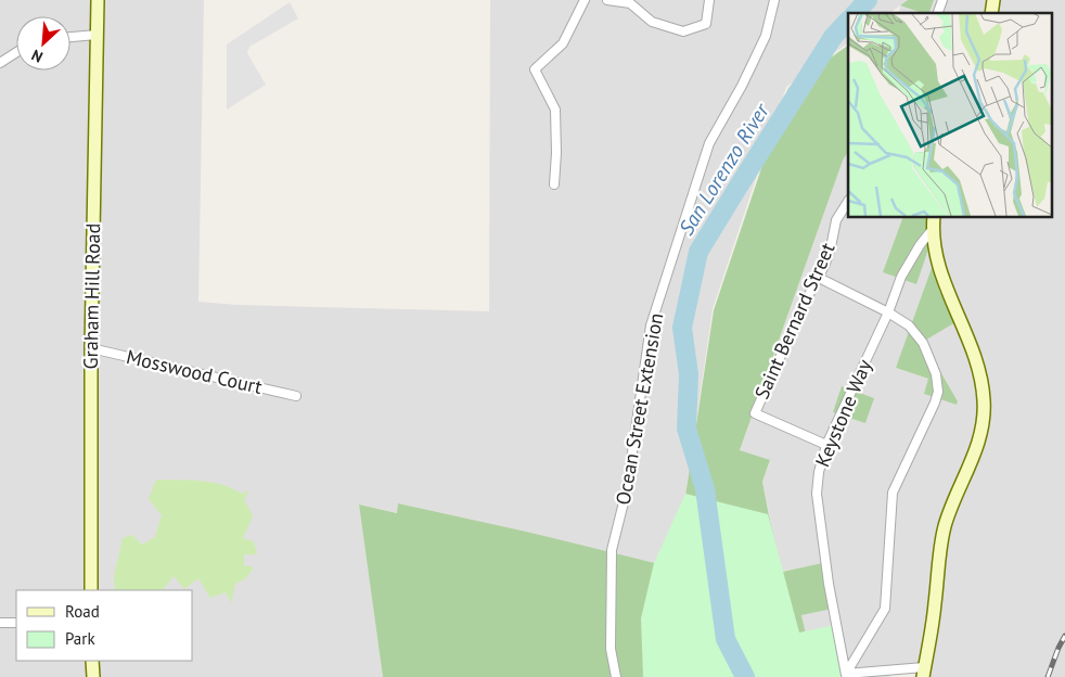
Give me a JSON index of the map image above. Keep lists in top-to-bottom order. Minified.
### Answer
{"streets":{"main road":["Graham Hill Road"],"street":["Saint Bernard Street","Mosswood Court","Ocean Street Extension","Keystone Way"]},"crossings":[["Graham Hill Road","Mosswood Court"],["Saint Bernard Street","Keystone Way"]],"water":["San Lorenzo River"],"legend":["Road","Park"],"north":"bottom left"}
